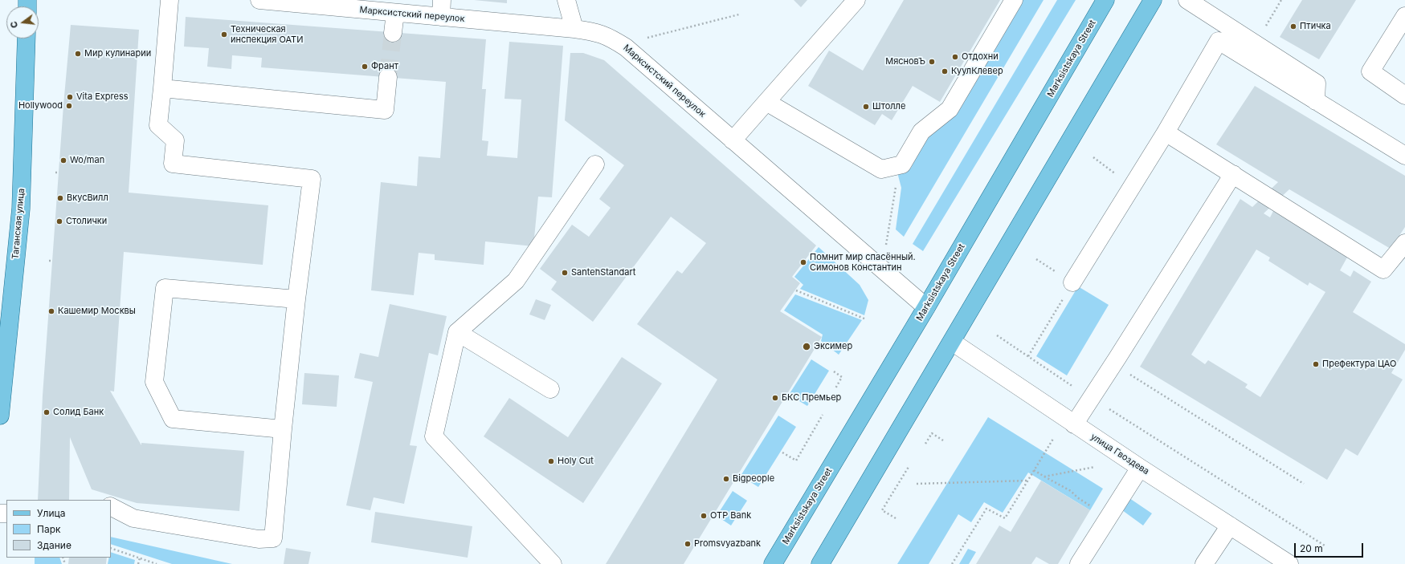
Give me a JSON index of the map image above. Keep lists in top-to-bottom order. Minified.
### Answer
{"streets":{"main road":["Marksistskaya Street","Таганская улица"],"street":["Марксистский переулок","улица Гвоздева"]},"crossings":[["Марксистский переулок","Marksistskaya Street"]],"places":["Птичка","Техническая инспекция ОАТИ","Мир кулинарии","Отдохни","МясновЪ","Франт","КуулКлевер","Vita Express","Hollywood","Штолле","Wo/man","ВкусВилл","Столички","Помнит мир спасённый. Симонов Константин","SantehStandart","Кашемир Москвы","Эксимер","Префектура ЦАО","БКС Премьер","Солид Банк","Holy Cut","Bigpeople","OTP Bank","Promsvyazbank"],"legend":["Улица","Парк","Здание"],"scale_bar":"20 m","north":"left"}
